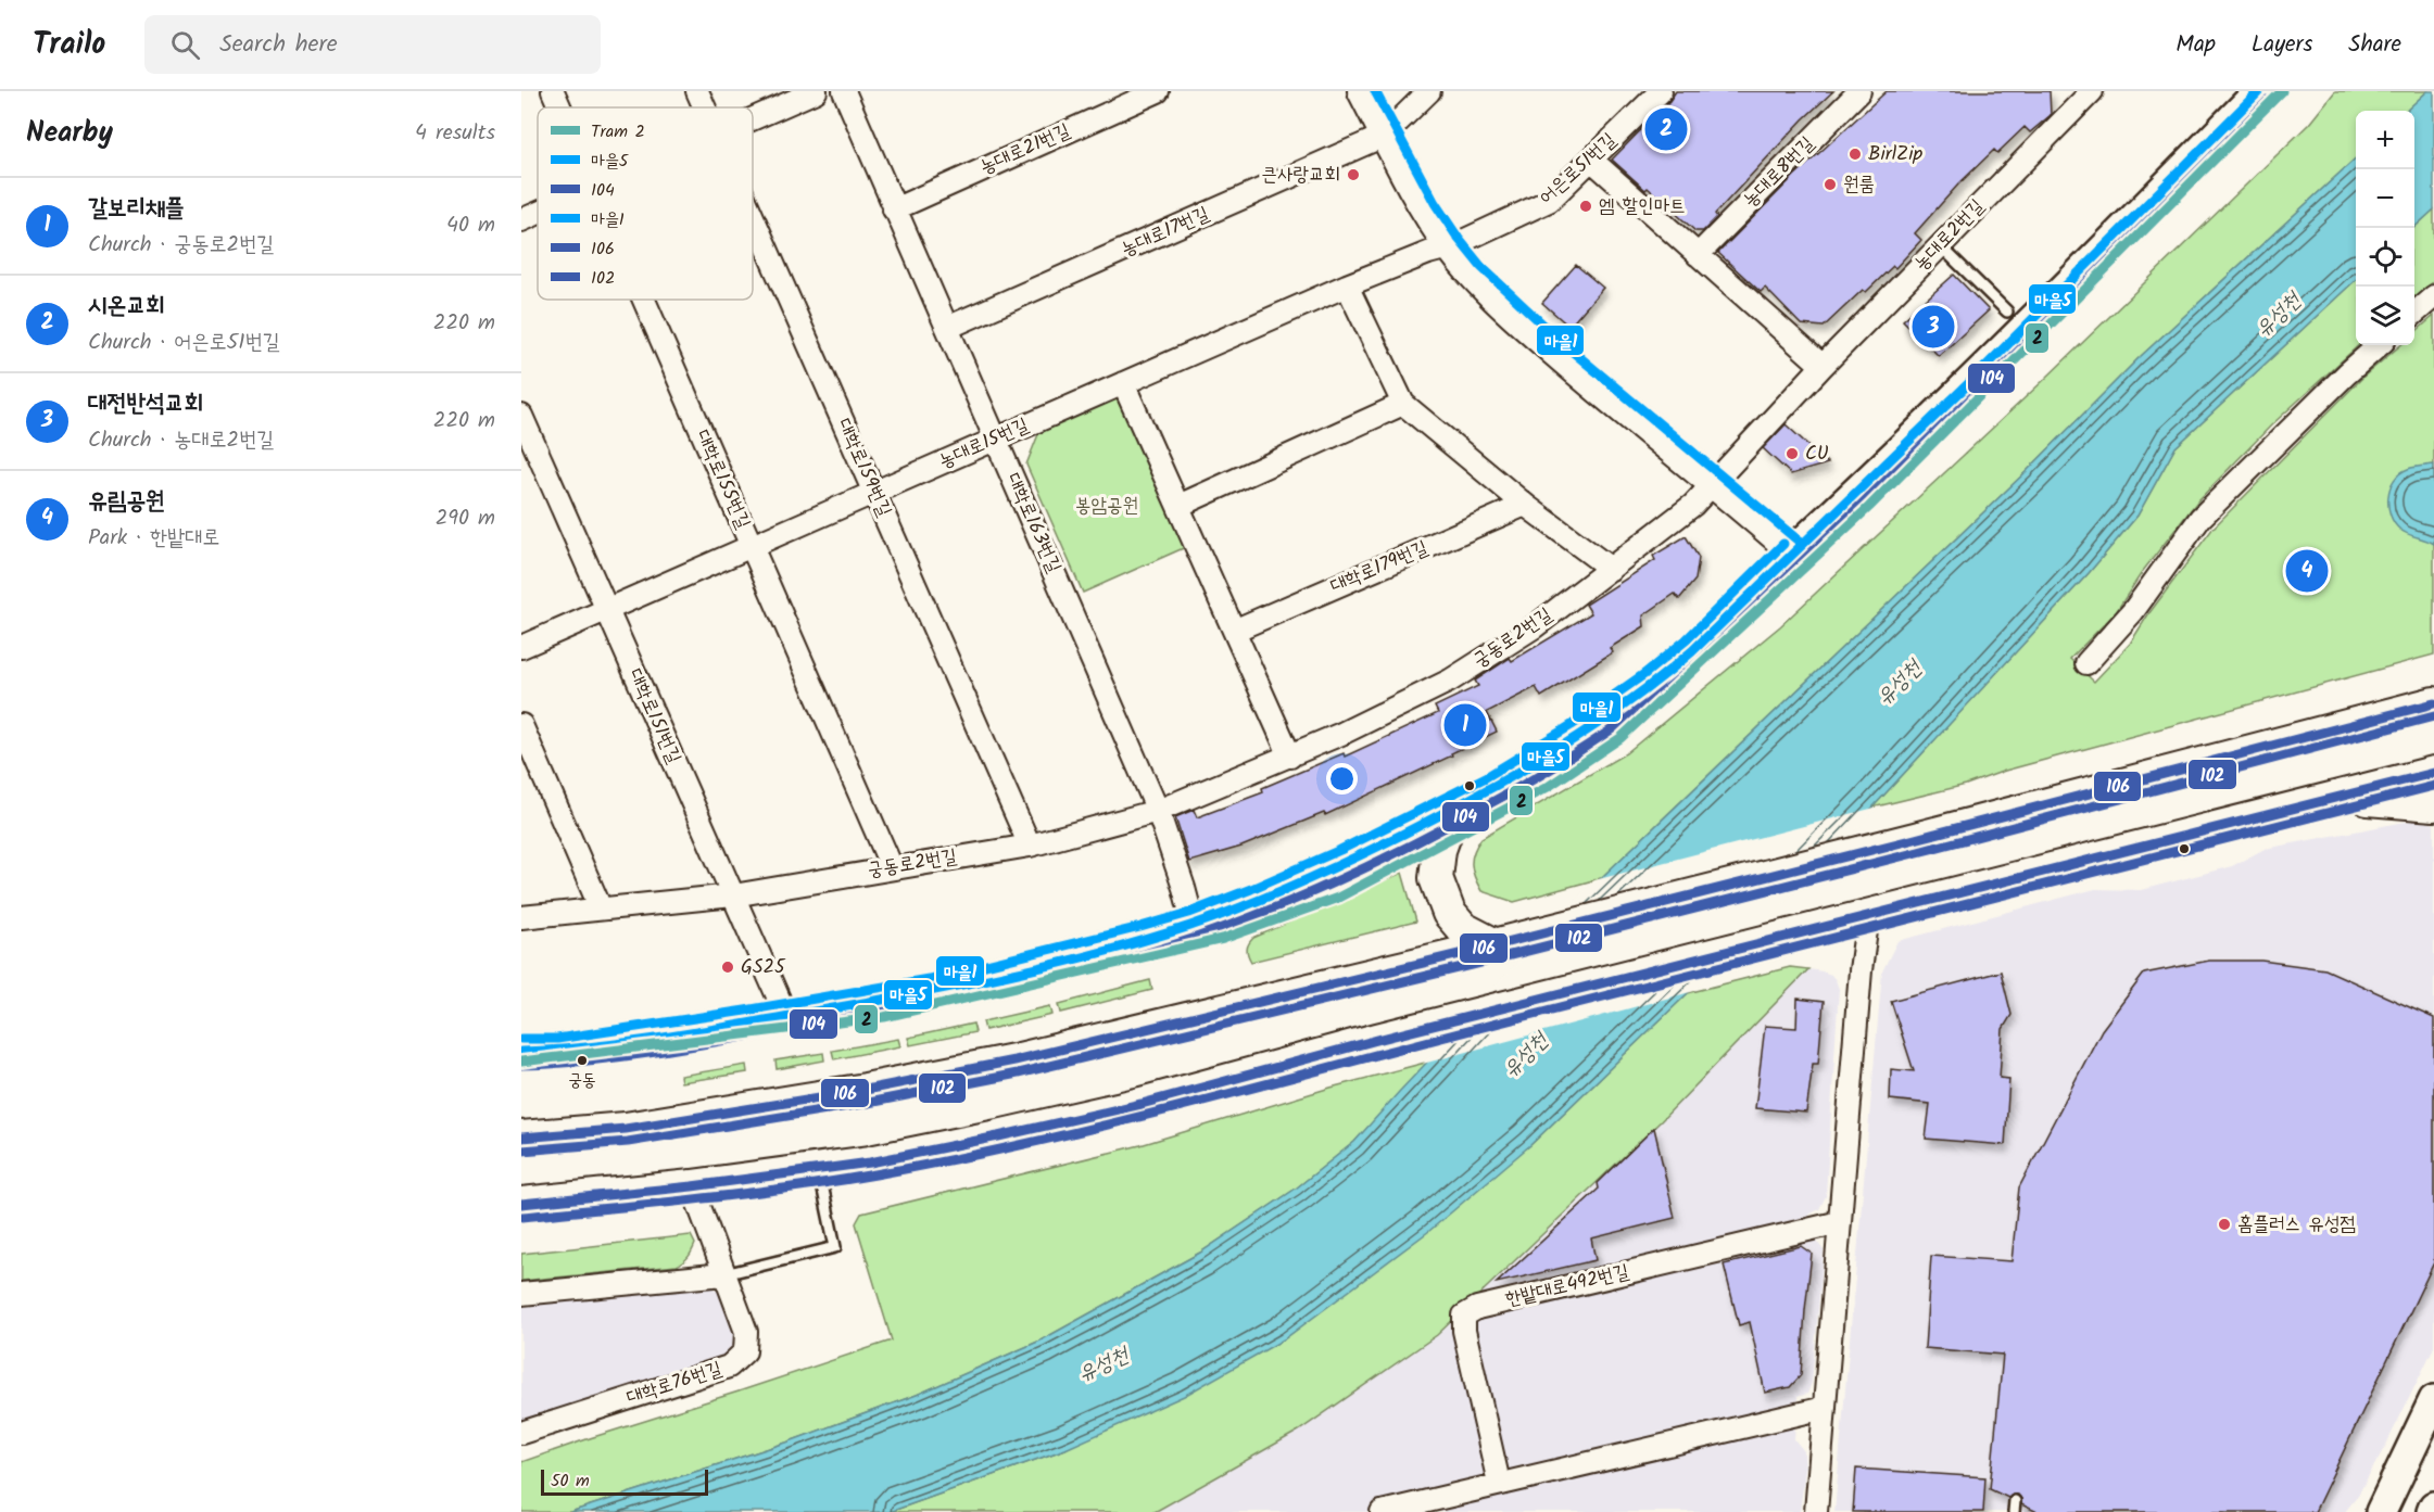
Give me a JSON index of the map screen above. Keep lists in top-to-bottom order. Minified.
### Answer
{"streets":{"street":["농대로21번길","어은로51번길","농대로8번길","농대로17번길","농대로2번길","농대로15번길","대학로159번길","대학로155번길","대학로163번길","대학로179번길","궁동로2번길","대학로151번길","한밭대로492번길","대학로76번길"]},"crossings":[["농대로21번길","대학로163번길"],["어은로51번길","농대로15번길"],["농대로17번길","대학로163번길"],["농대로2번길","궁동로2번길"],["농대로15번길","대학로159번길"],["농대로15번길","대학로155번길"],["농대로15번길","대학로163번길"],["농대로15번길","대학로151번길"],["대학로159번길","궁동로2번길"],["대학로155번길","궁동로2번길"],["대학로163번길","궁동로2번길"],["궁동로2번길","대학로151번길"]],"water":["유성천"],"parks":["봉암공원"],"places":["BirlZip","큰사랑교회","원룸","엠 할인마트","CU","GS25","궁동","홈플러스 유성점"],"lines":["tram line 2","transit line 마을5","transit line 마을1","transit line 104","transit line 106","transit line 102"],"legend":["Tram 2","마을5","104","마을1","106","102"],"scale_bar":"50 m","page":{"header":"Trailo","search":"Search here","nav":["Map","Layers","Share"],"heading":["Nearby","4 results"],"pins":["2","3","4","1"],"map_buttons":["+","−"],"list":[{"mark":"1","name":"갈보리채플","note":"Church · 궁동로2번길","value":"40 m"},{"mark":"2","name":"시온교회","note":"Church · 어은로51번길","value":"220 m"},{"mark":"3","name":"대전반석교회","note":"Church · 농대로2번길","value":"220 m"},{"mark":"4","name":"유림공원","note":"Park · 한밭대로","value":"290 m"}],"scale":"50 m"}}
